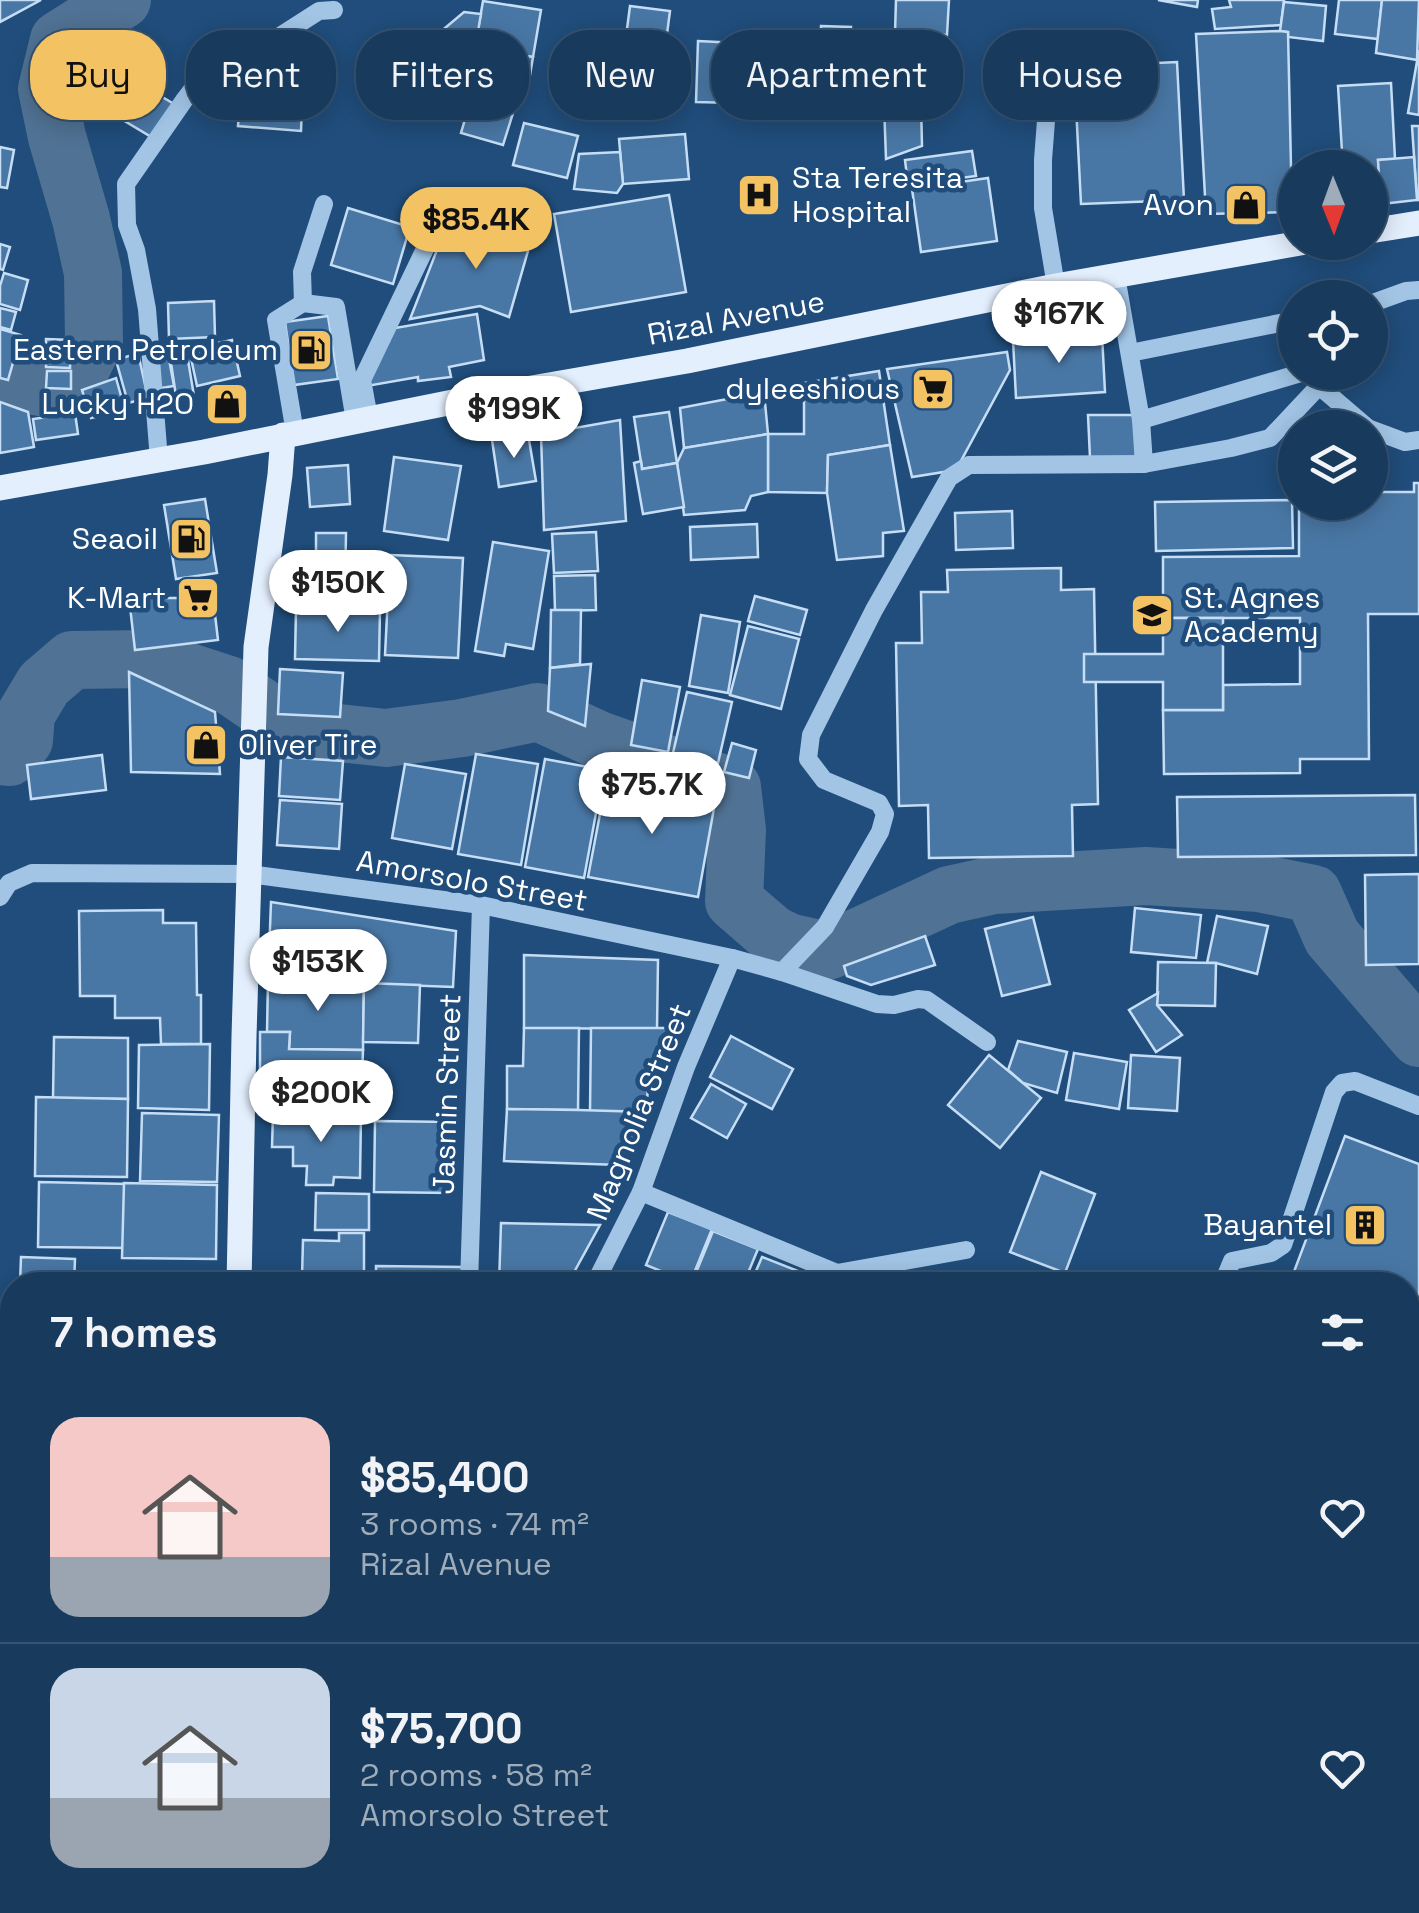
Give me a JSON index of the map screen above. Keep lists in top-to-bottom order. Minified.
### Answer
{"streets":{"main road":["Rizal Avenue"],"street":["Amorsolo Street","Jasmin Street","Magnolia Street"]},"crossings":[["Amorsolo Street","Jasmin Street"],["Amorsolo Street","Magnolia Street"]],"places":{"hospital":["Sta Teresita Hospital"],"shop":["Avon","Lucky H2O","Oliver Tire"],"fuel station":["Eastern Petroleum","Seaoil"],"supermarket":["dyleeshious","K-Mart"],"school or university":["St. Agnes Academy"],"building":["Bayantel"]},"north":"bottom","page":{"chip":["Buy","Rent","Filters","New","Apartment","House"],"price":["$85.4K","$167K","$199K","$150K","$75.7K","$153K","$200K"],"heading":"7 homes","list":[{"name":"$85,400","note":"3 rooms · 74 m² · Rizal Avenue"},{"name":"$75,700","note":"2 rooms · 58 m² · Amorsolo Street"}]}}
